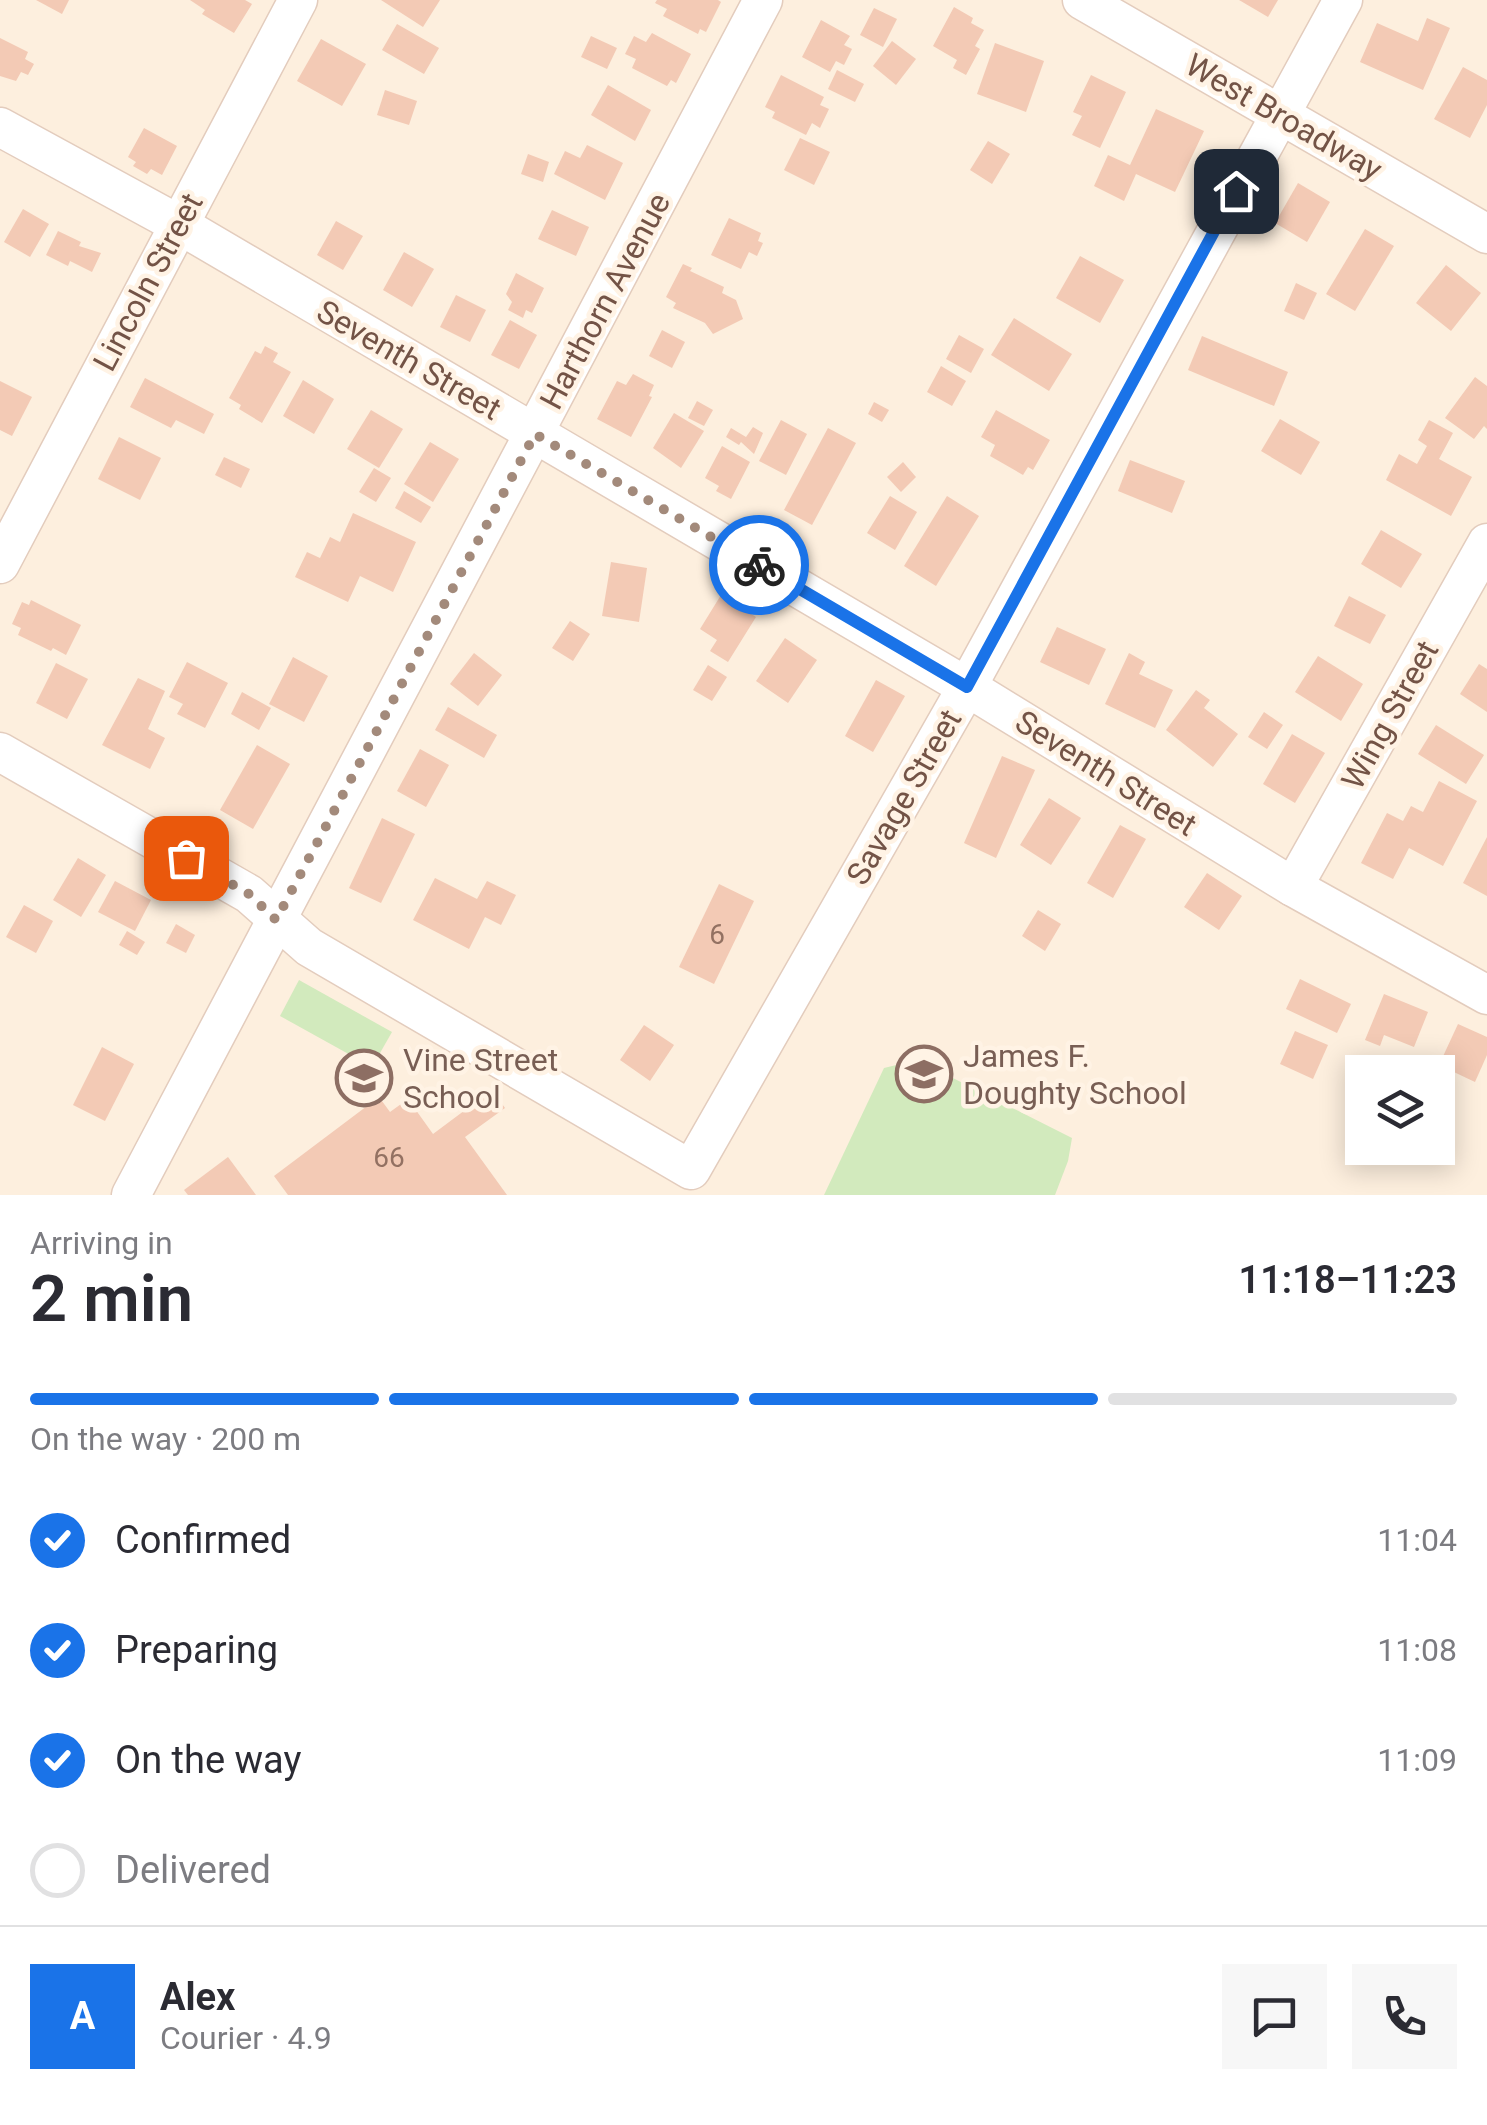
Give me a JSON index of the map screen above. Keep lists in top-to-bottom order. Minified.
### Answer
{"streets":{"street":["West Broadway","Lincoln Street","Harthorn Avenue","Seventh Street","Wing Street","Savage Street"]},"crossings":[["West Broadway","Savage Street"],["Lincoln Street","Seventh Street"],["Harthorn Avenue","Seventh Street"],["Harthorn Avenue","Savage Street"],["Seventh Street","Wing Street"],["Seventh Street","Savage Street"]],"places":{"school or university":["James F. Doughty School","Vine Street School"]},"house_numbers":["6","66"],"page":{"heading":["2 min","Arriving in","11:18–11:23"],"panel":["Alex","Courier · 4.9"],"bar":"On the way · 200 m","list":[["Confirmed","11:04"],["Preparing","11:08"],["On the way","11:09"],"Delivered"],"round":"A"}}
